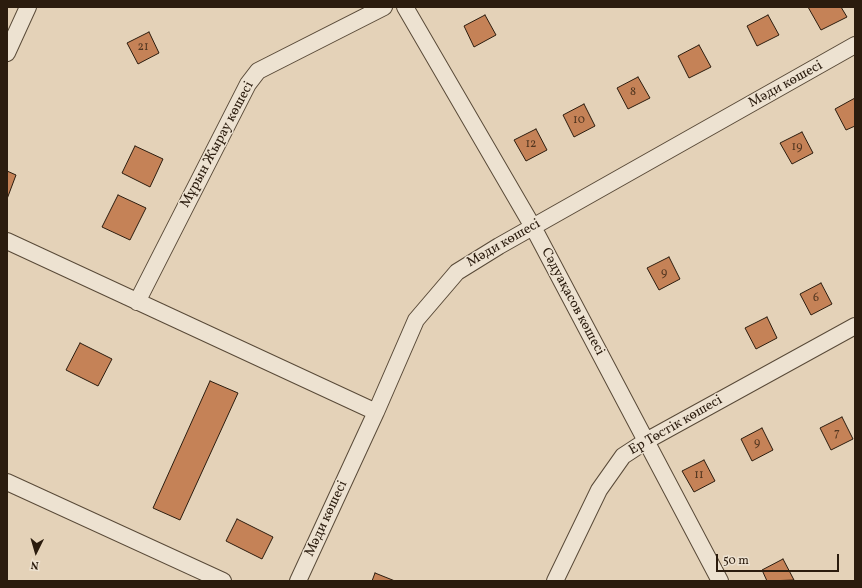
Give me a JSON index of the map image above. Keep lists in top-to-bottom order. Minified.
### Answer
{"streets":{"street":["Мәди көшесі","Мұрын Жырау көшесі","Сәдуақасов көшесі","Ер Төстік көшесі"]},"crossings":[["Мәди көшесі","Сәдуақасов көшесі"],["Сәдуақасов көшесі","Ер Төстік көшесі"]],"house_numbers":["21","8","10","12","19","9","6","7","9","11"],"scale_bar":"50 m","north":"bottom"}
